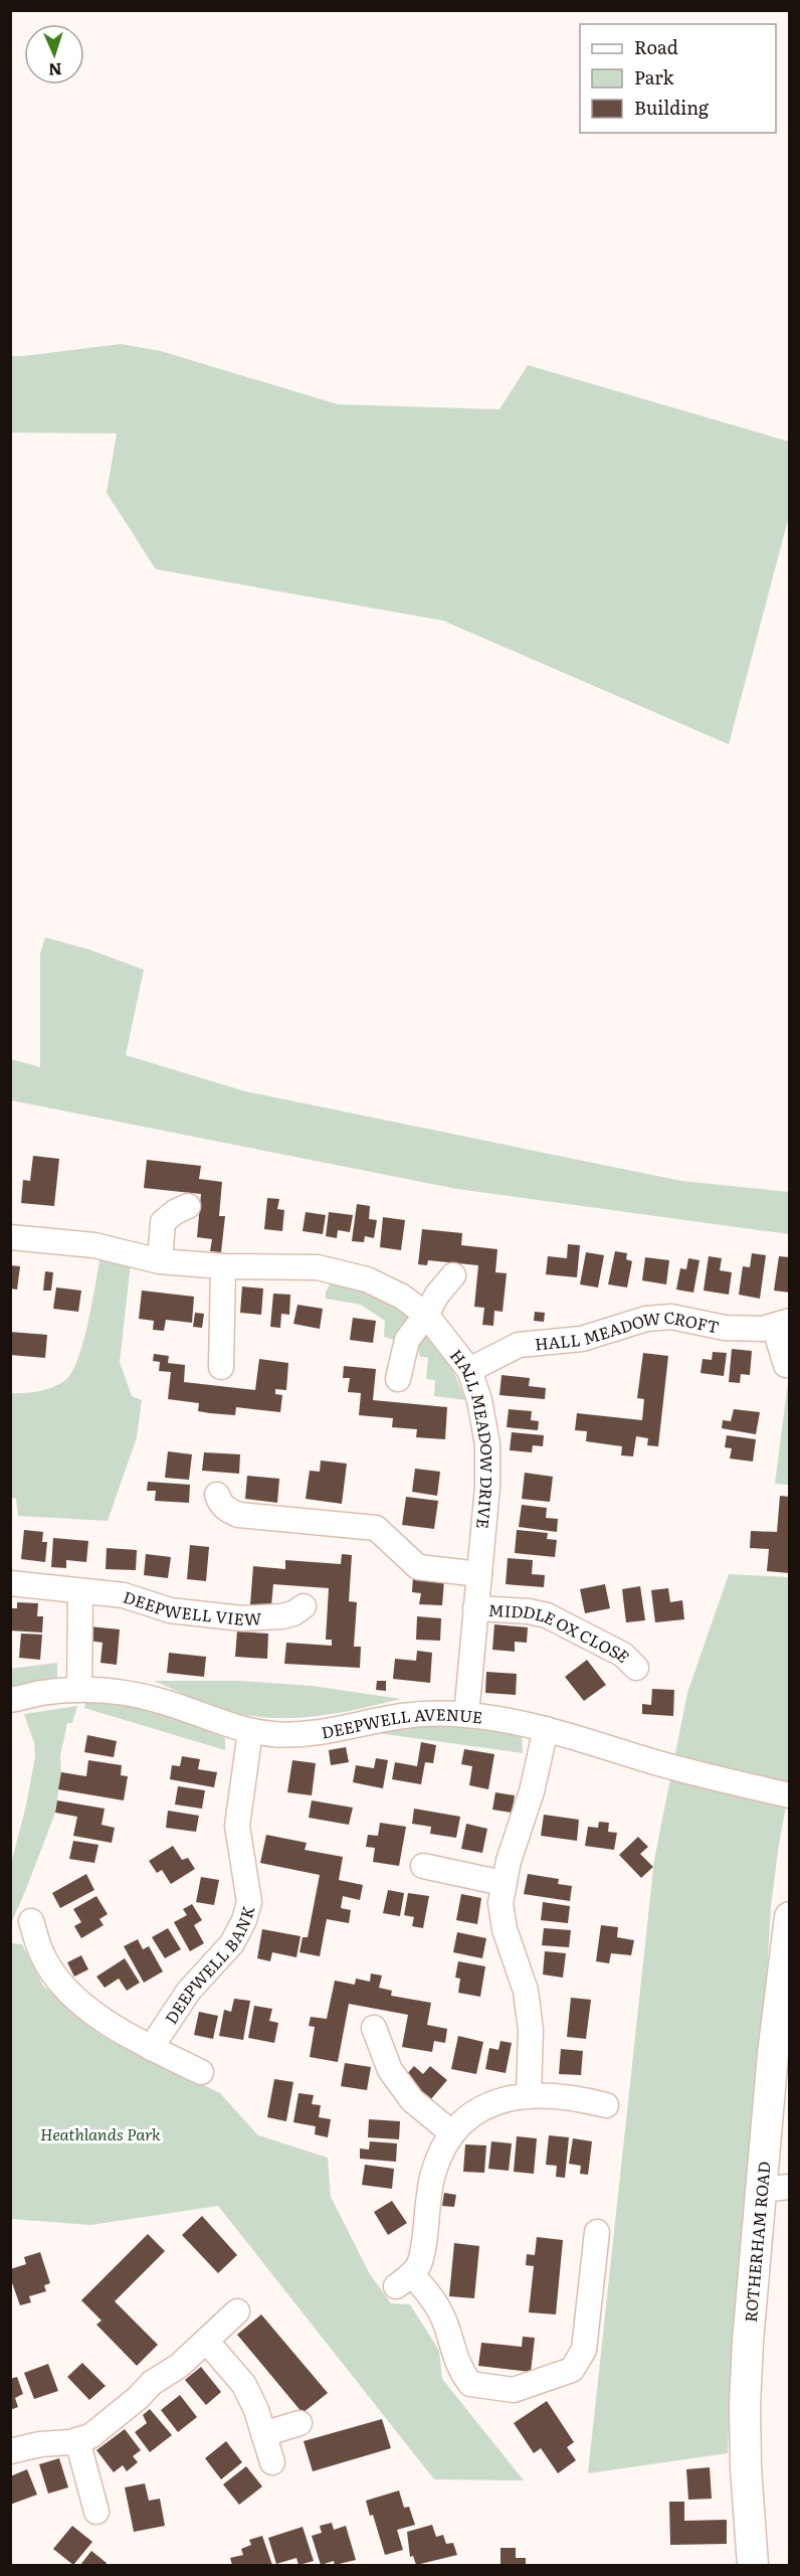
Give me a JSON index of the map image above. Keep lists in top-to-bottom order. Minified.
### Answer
{"streets":{"main road":["ROTHERHAM ROAD"],"street":["HALL MEADOW CROFT","HALL MEADOW DRIVE","DEEPWELL VIEW","MIDDLE OX CLOSE","DEEPWELL AVENUE","DEEPWELL BANK"]},"crossings":[["HALL MEADOW CROFT","HALL MEADOW DRIVE"],["HALL MEADOW DRIVE","MIDDLE OX CLOSE"],["HALL MEADOW DRIVE","DEEPWELL AVENUE"],["DEEPWELL AVENUE","DEEPWELL BANK"]],"parks":["Heathlands Park"],"legend":["Road","Park","Building"],"north":"bottom"}
